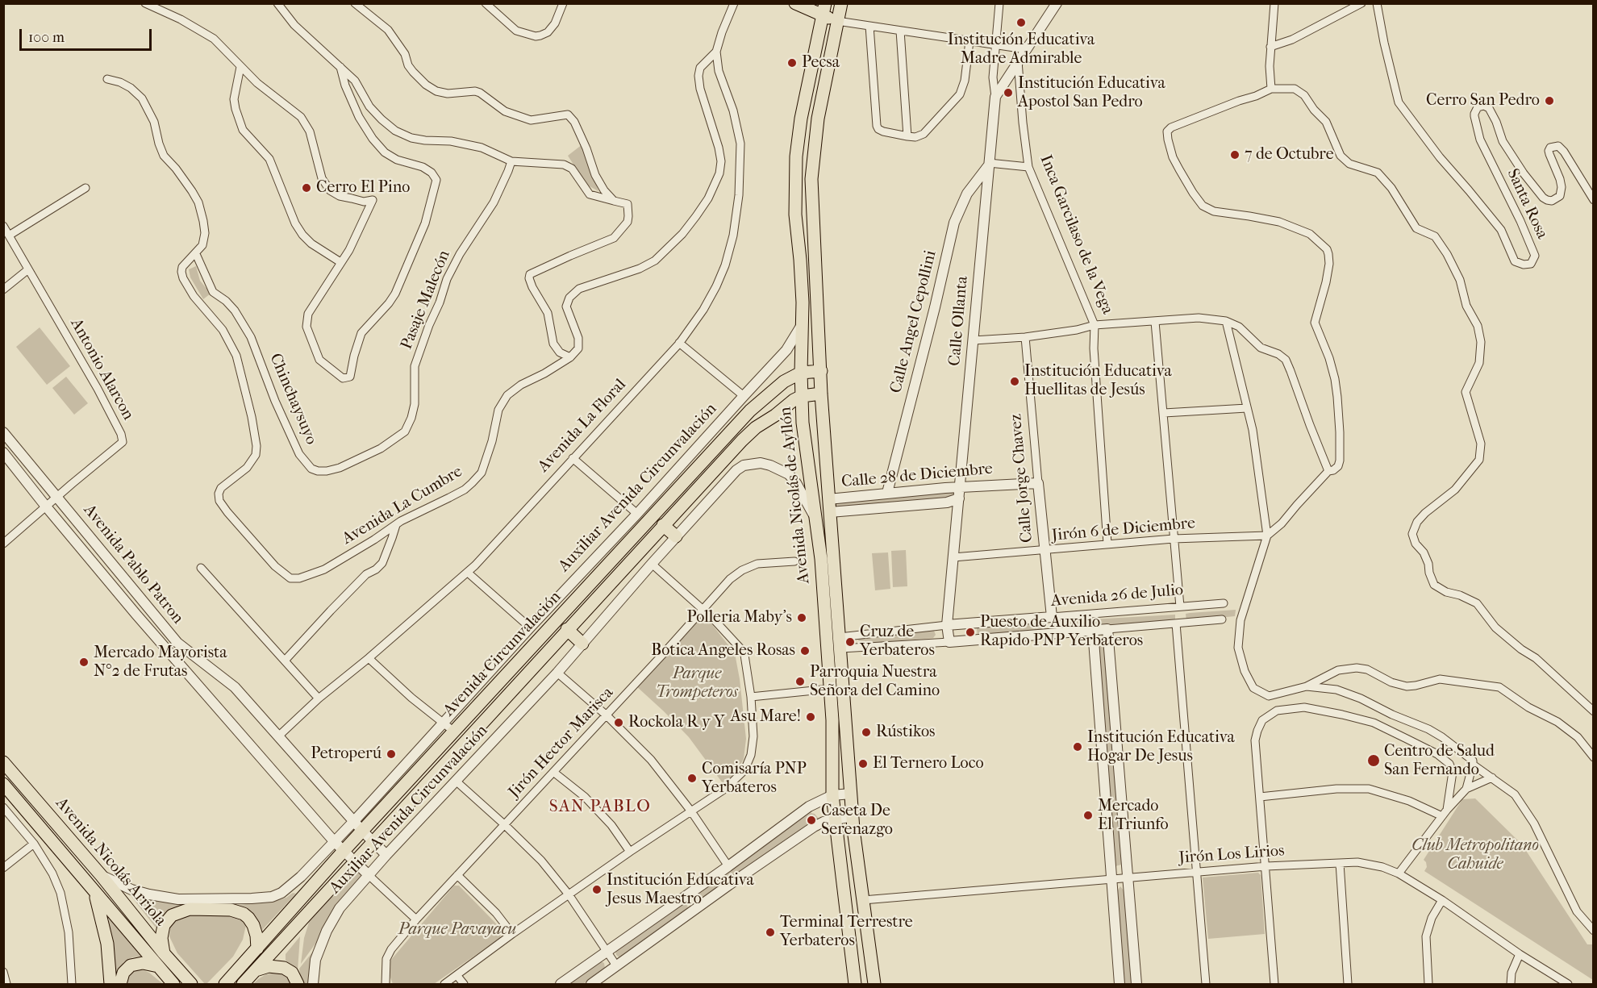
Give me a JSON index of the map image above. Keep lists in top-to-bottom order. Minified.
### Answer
{"streets":{"main road":["Avenida Nicolás de Ayllón","Avenida Circunvalación","Avenida Nicolás Arriola"],"street":["Santa Rosa","Inca Garcilaso de la Vega","Pasaje Malecón","Calle Ollanta","Calle Angel Cepollini","Antonio Alarcon","Chinchaysuyo","Avenida La Floral","Calle 28 de Diciembre","Calle Jorge Chavez","Auxiliar Avenida Circunvalación","Avenida La Cumbre","Jirón 6 de Diciembre","Avenida Pablo Patron","Avenida 26 de Julio","Jirón Hector Marisca","Jirón Los Lirios"]},"crossings":[["Pasaje Malecón","Chinchaysuyo"],["Calle Ollanta","Calle Angel Cepollini"],["Calle Ollanta","Calle 28 de Diciembre"],["Calle Ollanta","Jirón 6 de Diciembre"],["Calle Ollanta","Avenida 26 de Julio"],["Calle Angel Cepollini","Calle 28 de Diciembre"],["Antonio Alarcon","Avenida Pablo Patron"],["Chinchaysuyo","Avenida La Cumbre"],["Avenida La Floral","Avenida Pablo Patron"],["Calle 28 de Diciembre","Calle Jorge Chavez"],["Calle 28 de Diciembre","Avenida Nicolás de Ayllón"],["Calle Jorge Chavez","Jirón 6 de Diciembre"],["Calle Jorge Chavez","Avenida 26 de Julio"],["Auxiliar Avenida Circunvalación","Avenida Nicolás de Ayllón"],["Auxiliar Avenida Circunvalación","Avenida Pablo Patron"],["Auxiliar Avenida Circunvalación","Avenida Circunvalación"],["Auxiliar Avenida Circunvalación","Avenida Nicolás Arriola"],["Avenida Nicolás de Ayllón","Avenida 26 de Julio"],["Avenida Nicolás de Ayllón","Avenida Circunvalación"],["Avenida Nicolás de Ayllón","Jirón Los Lirios"],["Avenida Pablo Patron","Avenida Circunvalación"]],"districts":["SAN PABLO"],"parks":["Parque Trompeteros","Club Metropolitano Cahuide","Parque Pavayacu"],"places":["Institución Educativa Madre Admirable","Pecsa","Institución Educativa Apostol San Pedro","Cerro San Pedro","7 de Octubre","Cerro El Pino","Institución Educativa Huellitas de Jesús","Polleria Maby's","Puesto de Auxilio Rapido PNP Yerbateros","Cruz de Yerbateros","Botica Angeles Rosas","Mercado Mayorista N°2 de Frutas","Parroquia Nuestra Señora del Camino","Asu Mare!","Rockola R y Y","Rústikos","Institución Educativa Hogar De Jesus","Petroperú","Centro de Salud San Fernando","El Ternero Loco","Comisaría PNP Yerbateros","Mercado El Triunfo","Caseta De Serenazgo","Institución Educativa Jesus Maestro","Terminal Terrestre Yerbateros"],"scale_bar":"100 m"}
